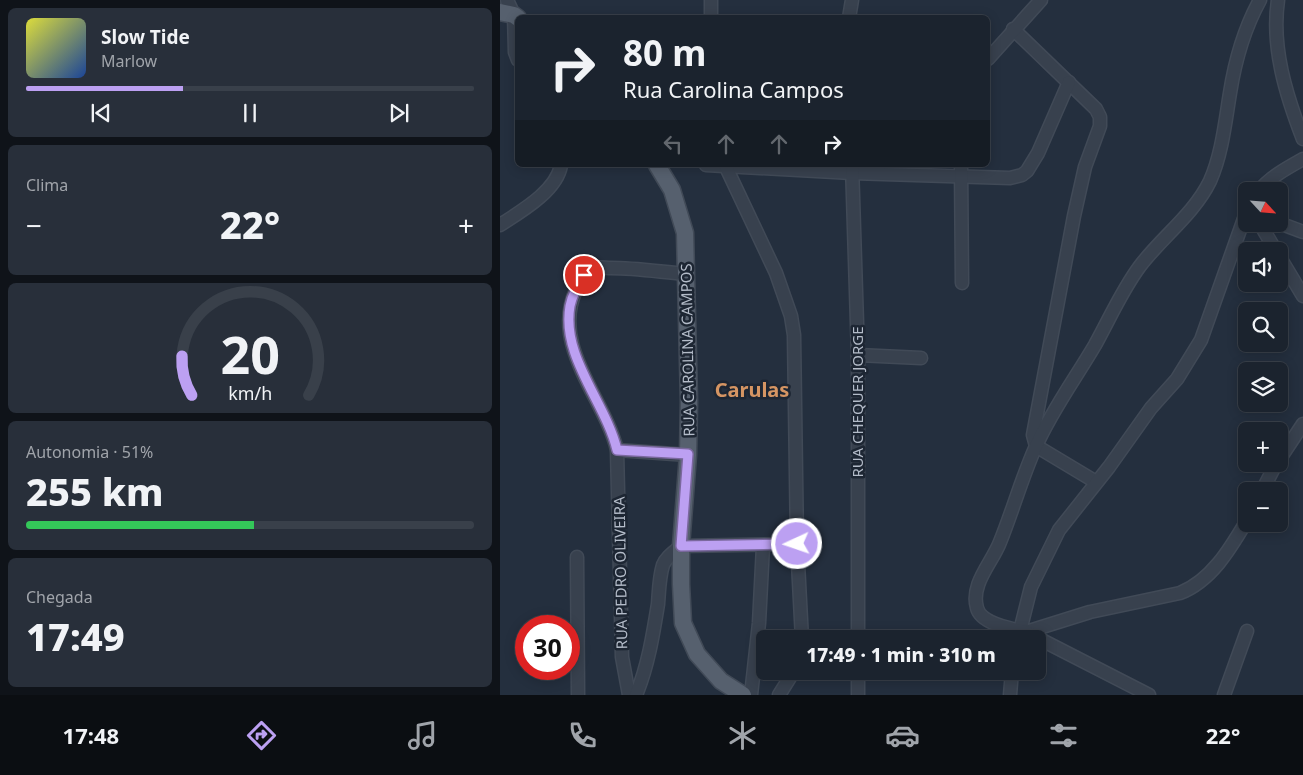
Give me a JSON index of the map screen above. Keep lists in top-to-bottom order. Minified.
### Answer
{"streets":{"main road":["RUA CAROLINA CAMPOS"],"street":["RUA CHEQUER JORGE","RUA PEDRO OLIVEIRA"]},"crossings":[["RUA CAROLINA CAMPOS","RUA PEDRO OLIVEIRA"]],"districts":["Carulas"],"north":"bottom right","page":{"turn":["80 m","Rua Carolina Campos"],"song":["Slow Tide","Marlow"],"tile":["Clima",["Autonomia · 51%","255 km"],["Chegada","17:49"]],"map_buttons":["+","−"],"heat":["−","22°","+"],"limit":"30","trip":"17:49 · 1 min · 310 m","tabs":["17:48","22°"],"gauge":["20","km/h"]}}
